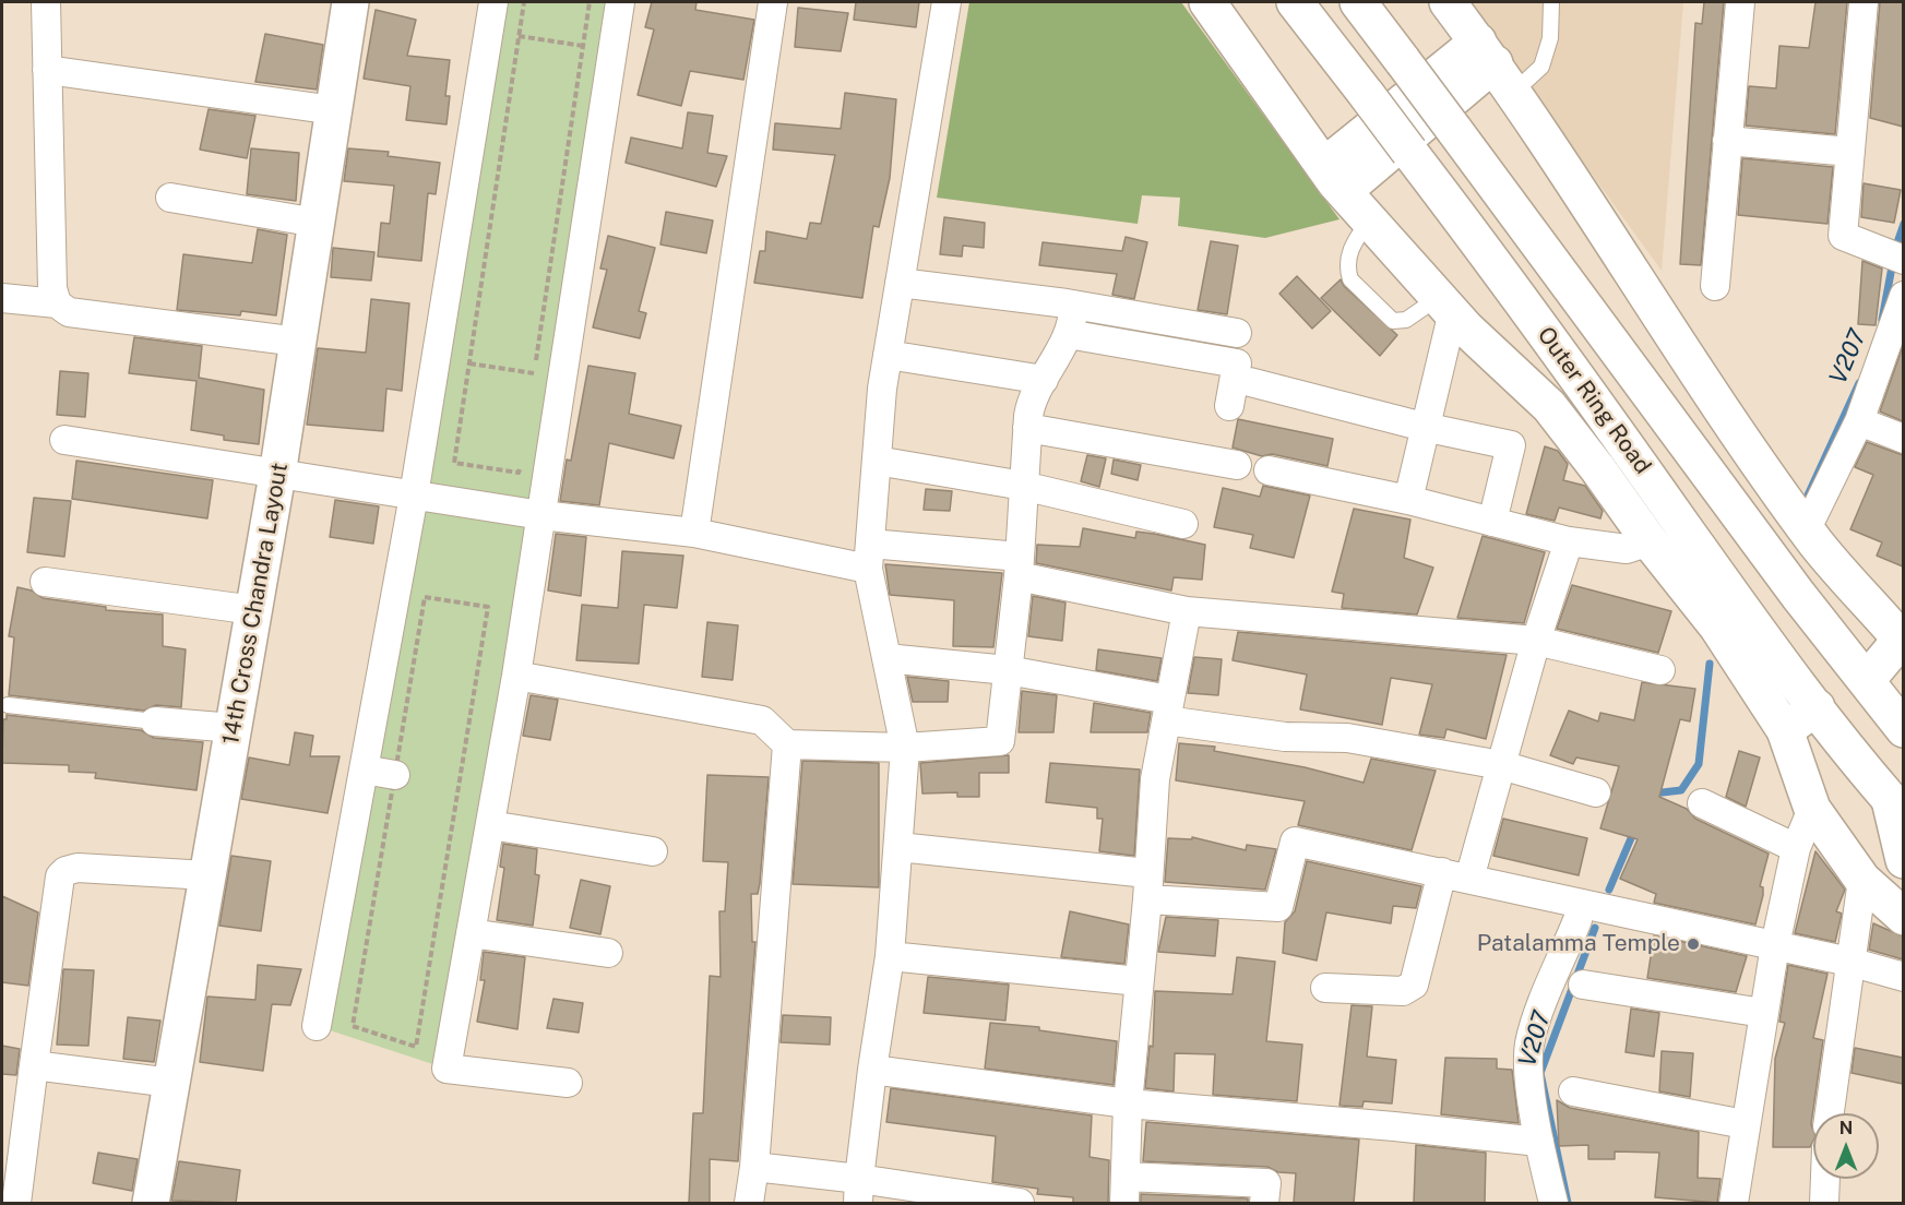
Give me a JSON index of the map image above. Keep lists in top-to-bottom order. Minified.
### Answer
{"streets":{"main road":["Outer Ring Road","14th Cross Chandra Layout"]},"water":["V207"],"places":["Patalamma Temple"],"north":"top"}
